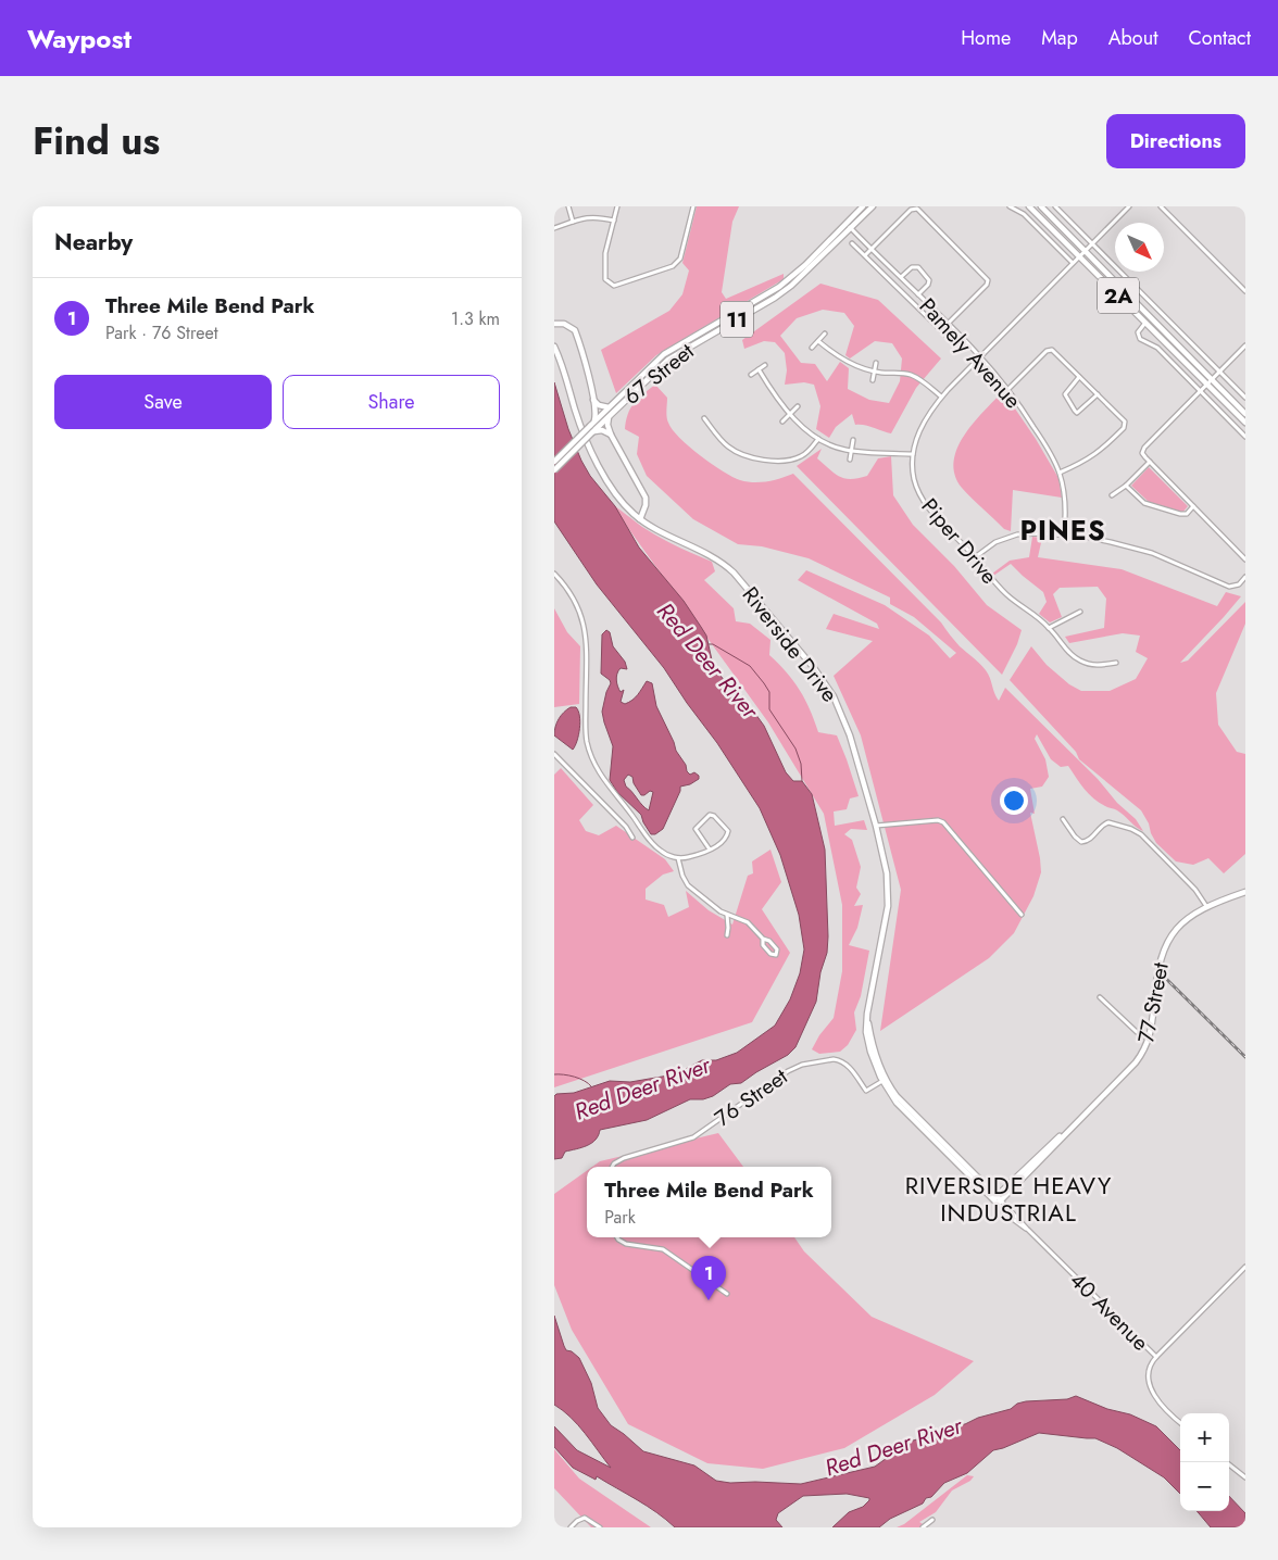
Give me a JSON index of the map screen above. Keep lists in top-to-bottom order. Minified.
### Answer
{"streets":{"main road":["2A","11","67 Street","Riverside Drive","77 Street"],"street":["Pamely Avenue","Piper Drive","76 Street","40 Avenue"]},"crossings":[["2A","Piper Drive"],["Pamely Avenue","67 Street"],["Pamely Avenue","Piper Drive"],["Riverside Drive","77 Street"],["Riverside Drive","76 Street"],["Riverside Drive","40 Avenue"],["77 Street","40 Avenue"]],"districts":["PINES","RIVERSIDE HEAVY INDUSTRIAL"],"water":["Red Deer River"],"north":"bottom right","page":{"header":"Waypost","nav":["Home","Map","About","Contact"],"title":"Find us","buttons":["Directions",["Save","Share"]],"heading":"Nearby","list":[{"mark":"1","name":"Three Mile Bend Park","note":"Park · 76 Street","value":"1.3 km"}],"popup":["Three Mile Bend Park","Park"],"pins":"1","map_buttons":["+","−"]}}
